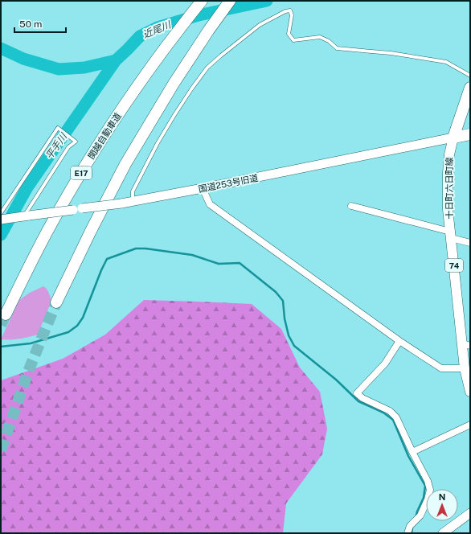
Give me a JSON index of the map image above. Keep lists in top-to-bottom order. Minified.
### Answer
{"streets":{"highway":["関越自動車道","E17"],"main road":["十日町六日町線","74"],"street":["国道253号旧道"]},"crossings":[["国道253号旧道","十日町六日町線"]],"water":["近尾川","平手川"],"scale_bar":"50 m","north":"top"}
